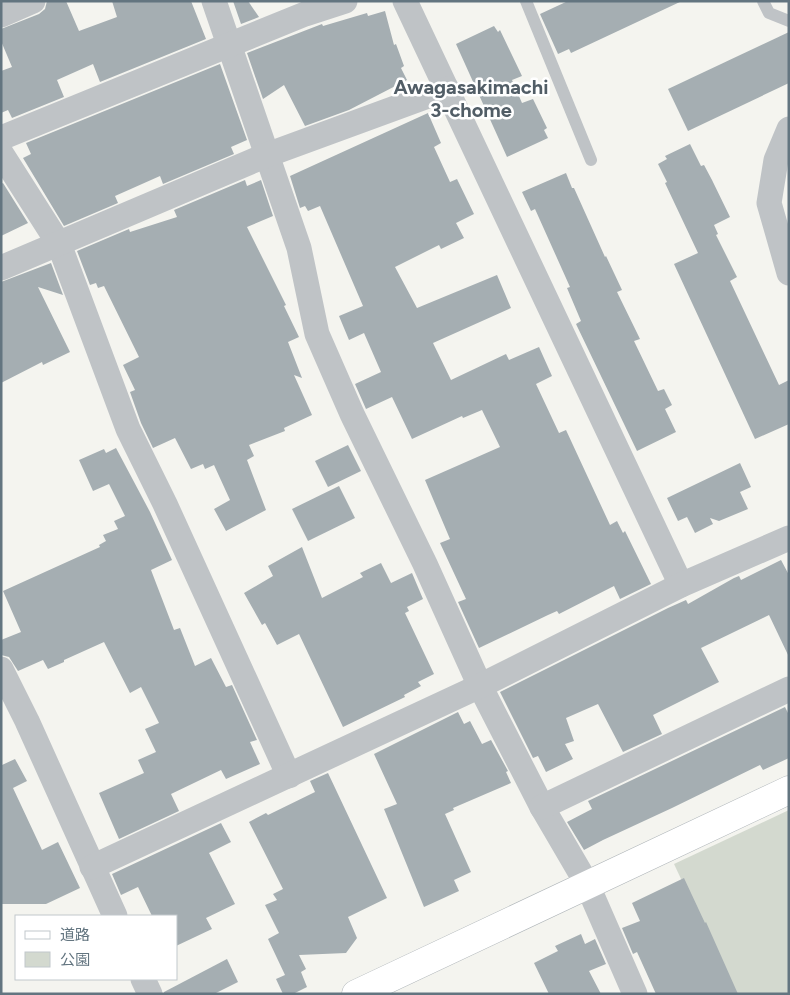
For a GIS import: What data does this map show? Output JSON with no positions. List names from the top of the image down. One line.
{"districts":["Awagasakimachi 3-chome"],"legend":["道路","公園"]}
